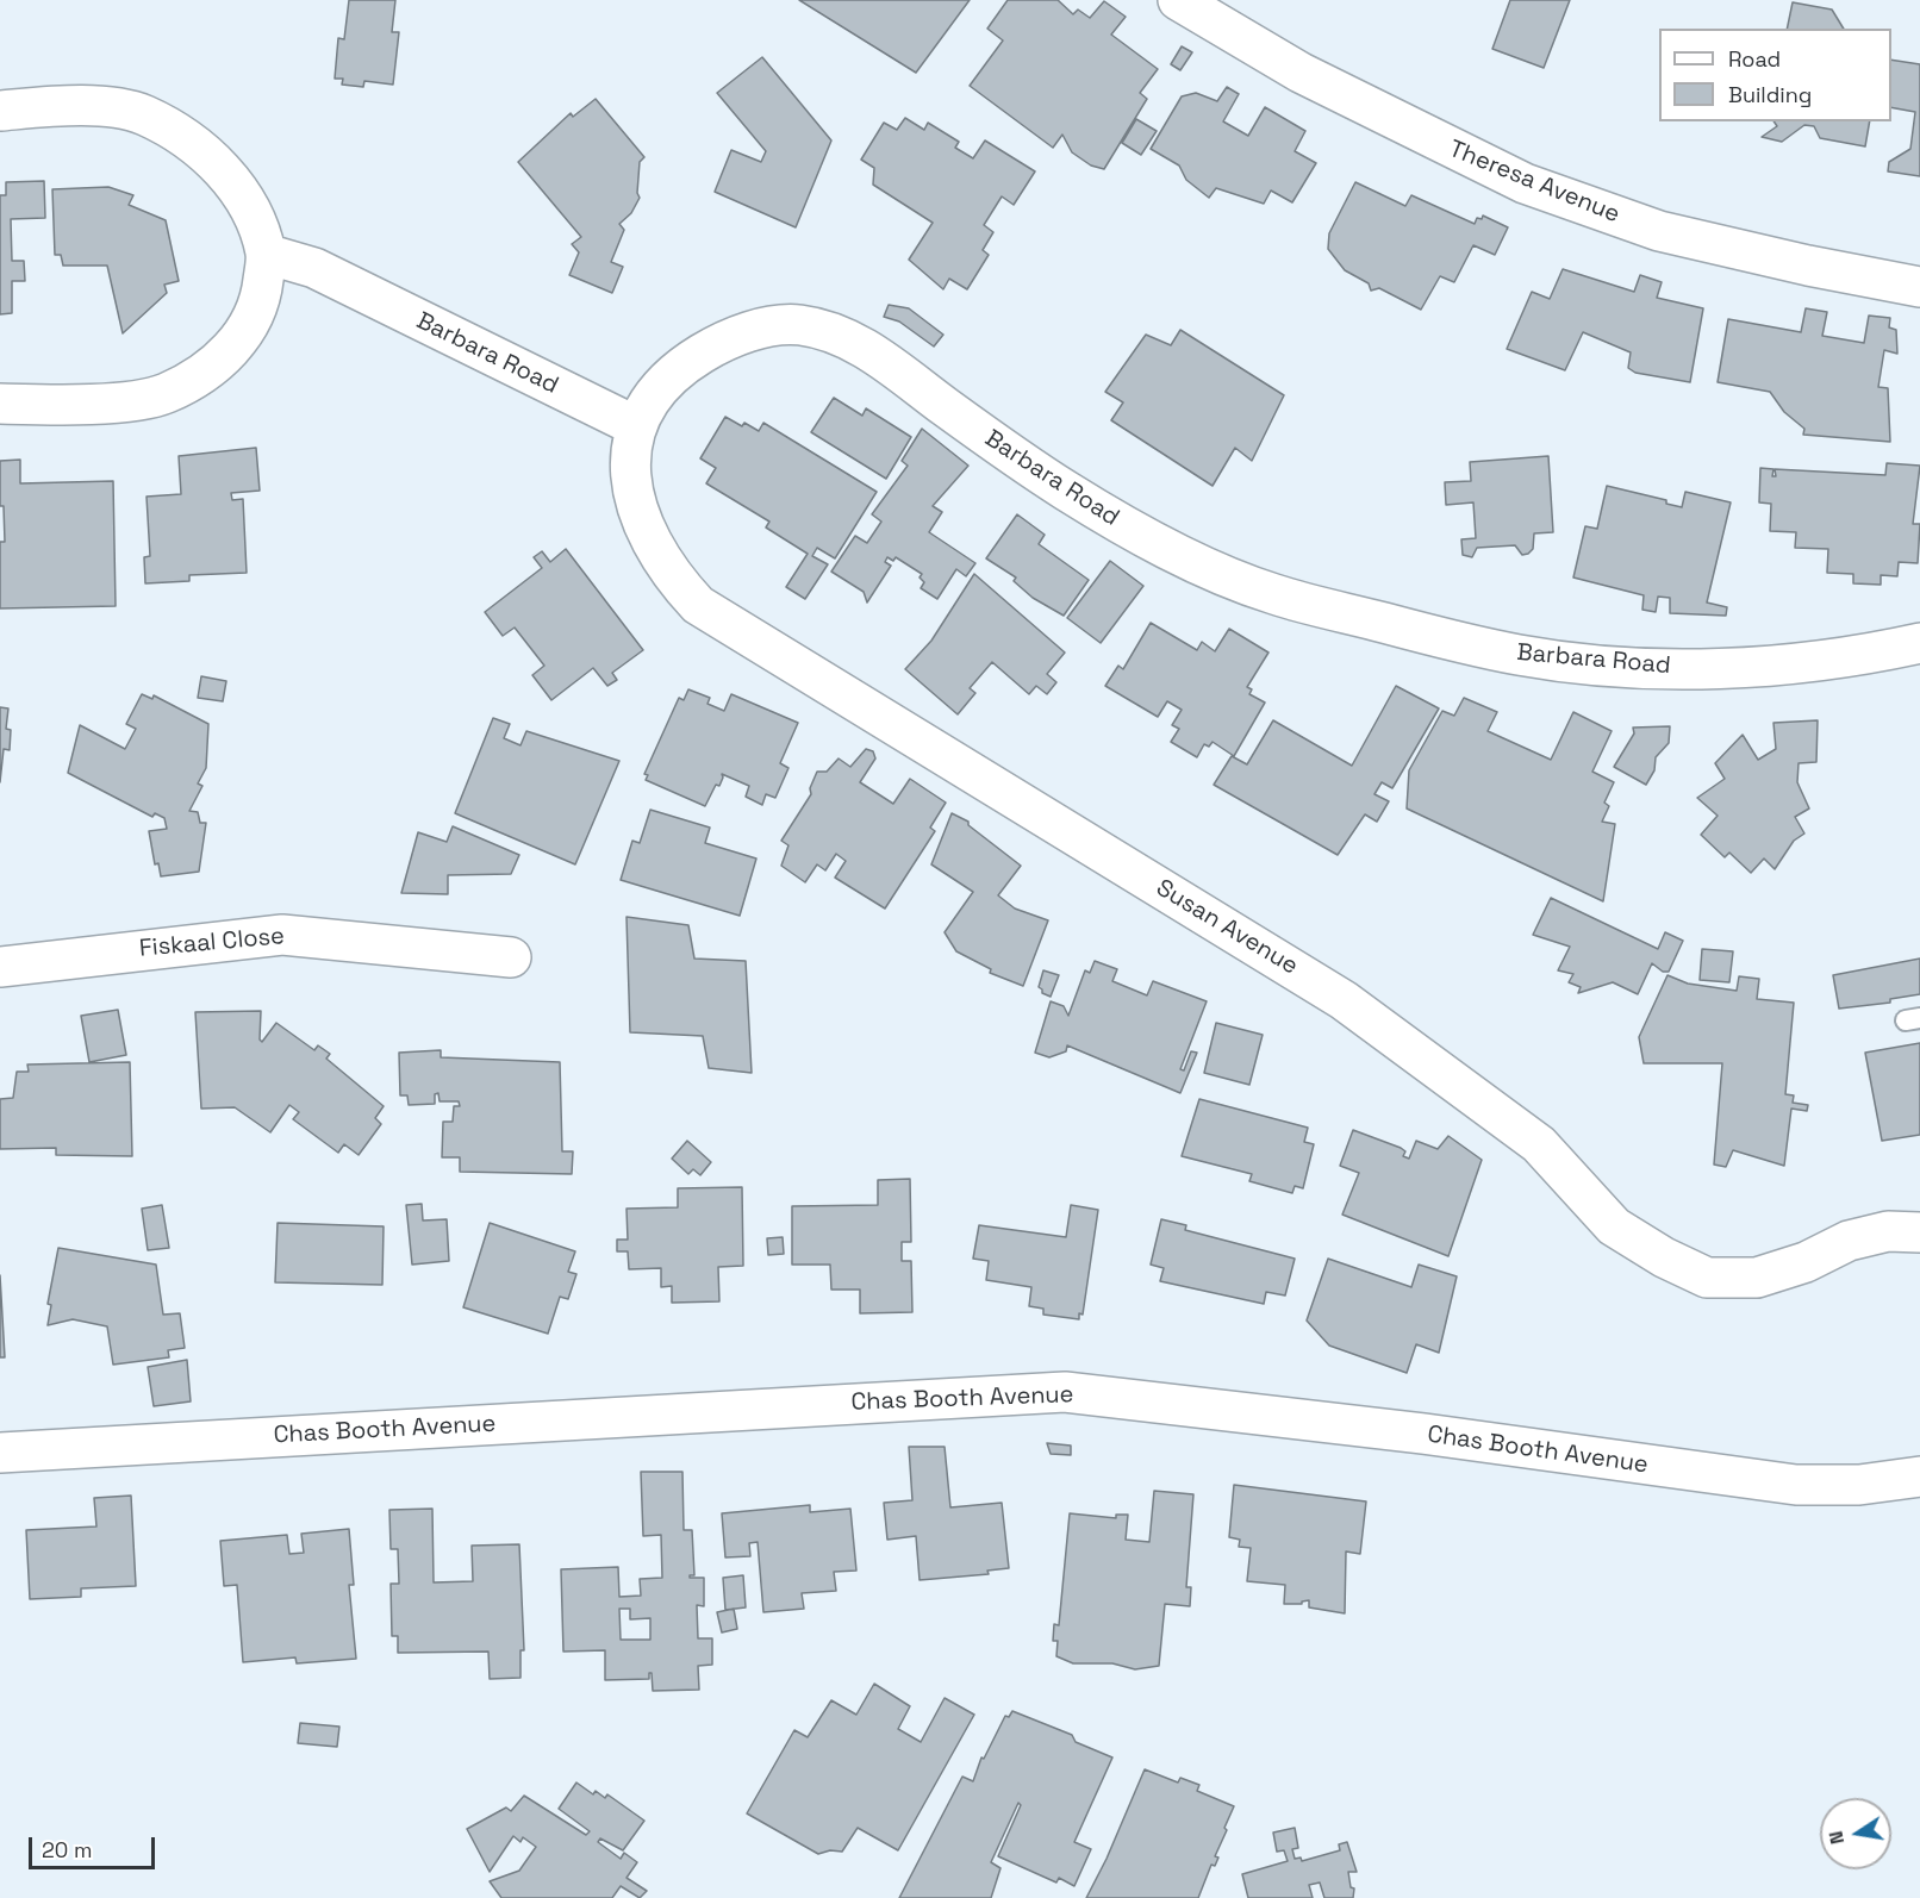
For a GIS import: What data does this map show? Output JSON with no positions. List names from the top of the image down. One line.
{"streets":{"street":["Theresa Avenue","Barbara Road","Susan Avenue","Fiskaal Close","Chas Booth Avenue"]},"crossings":[["Barbara Road","Susan Avenue"]],"legend":["Road","Building"],"scale_bar":"20 m","north":"left"}
